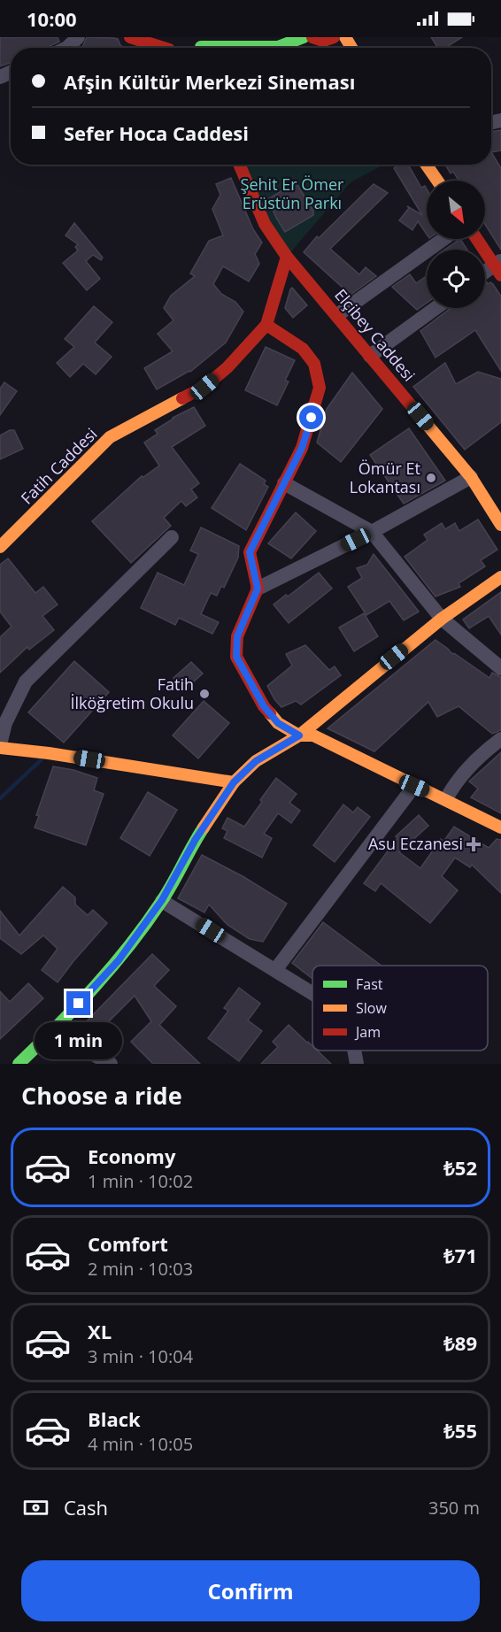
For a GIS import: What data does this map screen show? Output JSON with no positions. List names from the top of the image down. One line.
{"streets":{"street":["Elçibey Caddesi","Fatih Caddesi"]},"crossings":[["Elçibey Caddesi","Fatih Caddesi"]],"parks":["Şehit Er Ömer Erüstün Parkı"],"places":{"other":["Ömür Et Lokantası","Fatih İlköğretim Okulu"],"health":["Asu Eczanesi"]},"legend":["Fast","Slow","Jam"],"north":"bottom right","page":{"status":"10:00","banner":["Afşin Kültür Merkezi Sineması","Sefer Hoca Caddesi"],"bubble":"1 min","heading":"Choose a ride","list":[{"name":"Economy","note":"1 min · 10:02","value":"₺52"},{"name":"Comfort","note":"2 min · 10:03","value":"₺71"},{"name":"XL","note":"3 min · 10:04","value":"₺89"},{"name":"Black","note":"4 min · 10:05","value":"₺55"}],"pay":["Cash","350 m"],"buttons":"Confirm"}}
